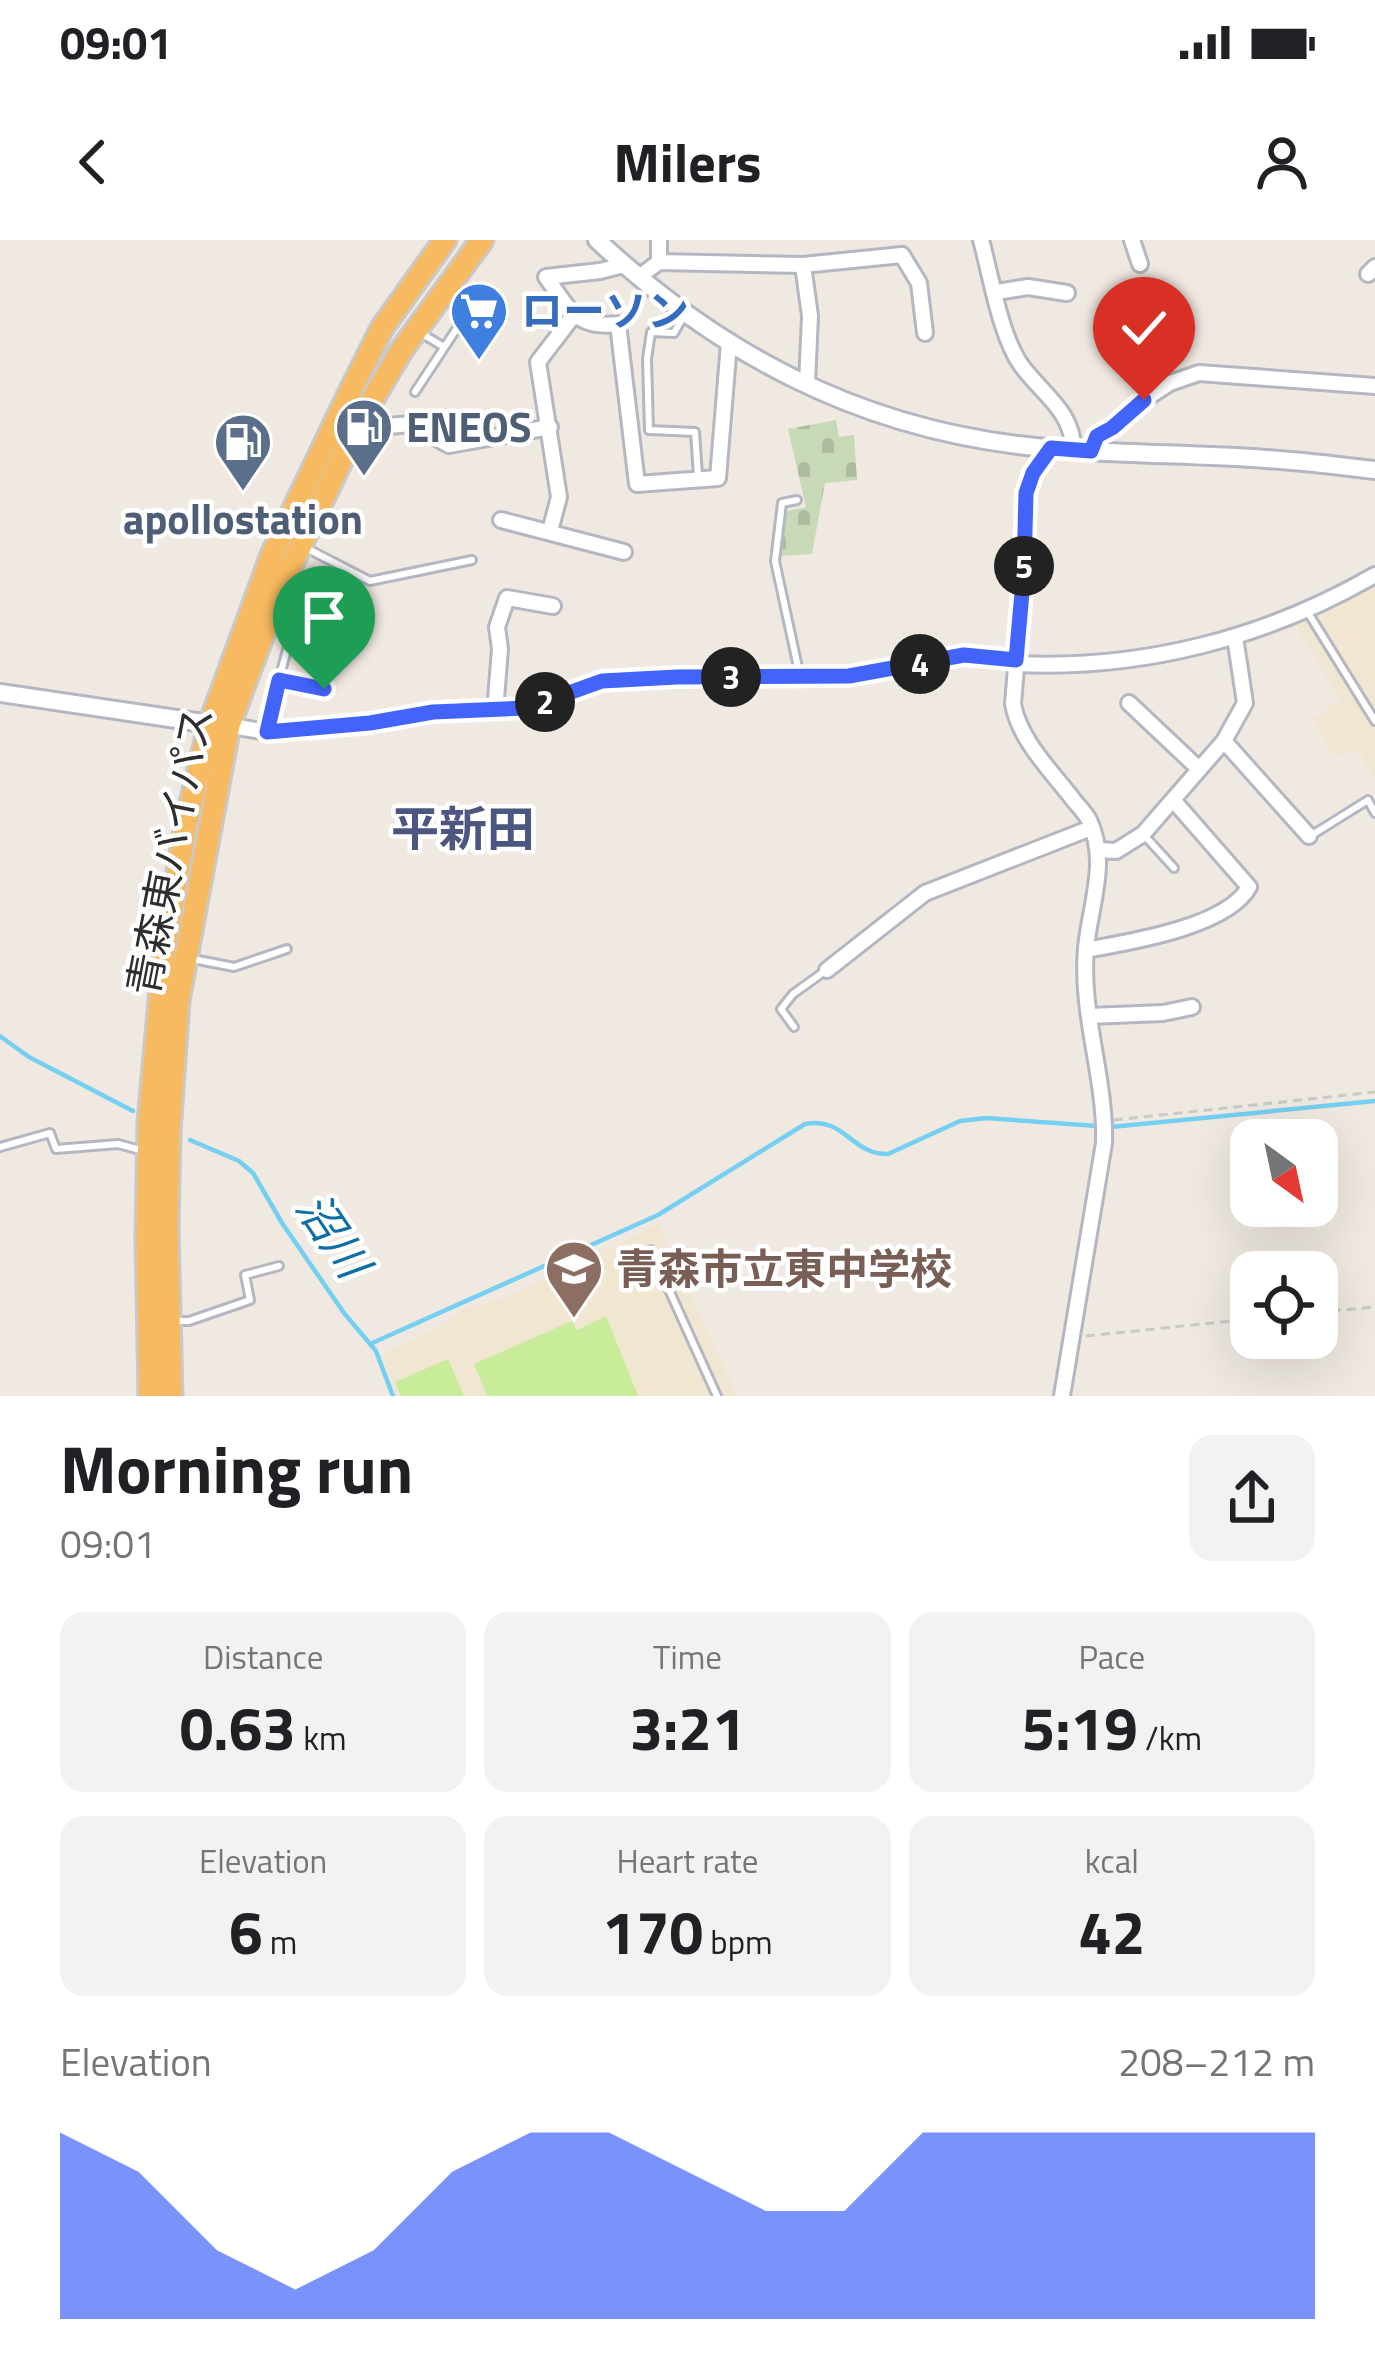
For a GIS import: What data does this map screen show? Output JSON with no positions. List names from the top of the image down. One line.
{"streets":{"highway":["青森東バイパス"]},"districts":["平新田"],"water":["沼川"],"places":{"supermarket":["ローソン"],"fuel station":["ENEOS","apollostation"],"school or university":["青森市立東中学校"]},"north":"bottom right","page":{"status":"09:01","header":"Milers","pins":["5","4","3","2"],"heading":["Morning run","09:01"],"stats":[["Distance","0.63 km"],["Time","3:21"],["Pace","5:19 /km"],["Elevation","6 m"],["Heart rate","170 bpm"],["kcal","42"]],"chart":["Elevation","208–212 m"]}}
